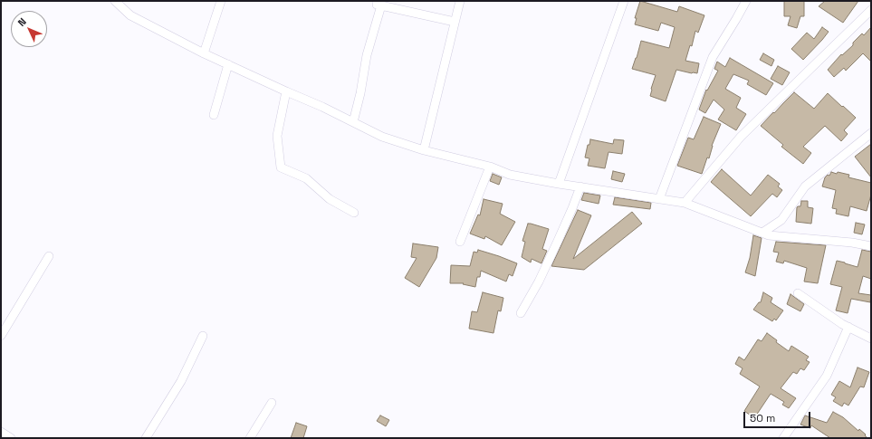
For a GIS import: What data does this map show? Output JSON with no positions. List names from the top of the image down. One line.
{"scale_bar":"50 m","north":"top left"}
